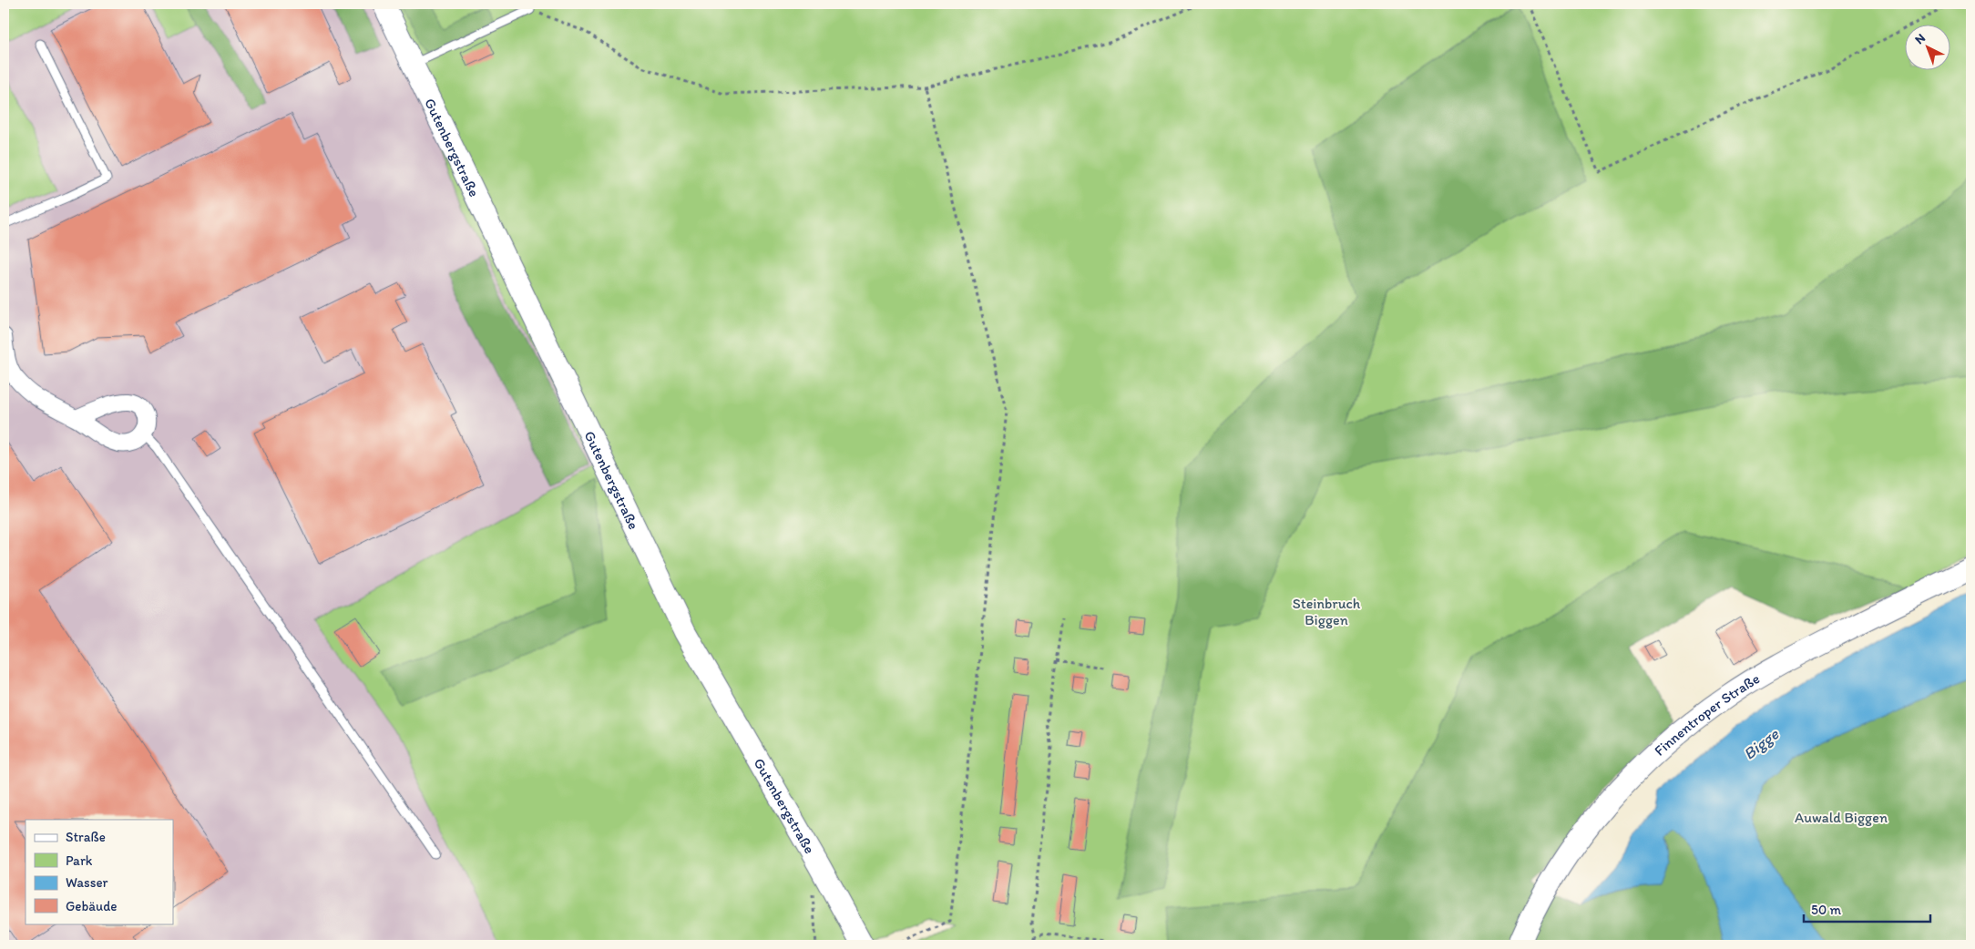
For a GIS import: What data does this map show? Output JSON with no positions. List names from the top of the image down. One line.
{"streets":{"main road":["Gutenbergstraße","Finnentroper Straße"]},"water":["Bigge"],"parks":["Steinbruch Biggen","Auwald Biggen"],"legend":["Straße","Park","Wasser","Gebäude"],"scale_bar":"50 m","north":"top left"}
